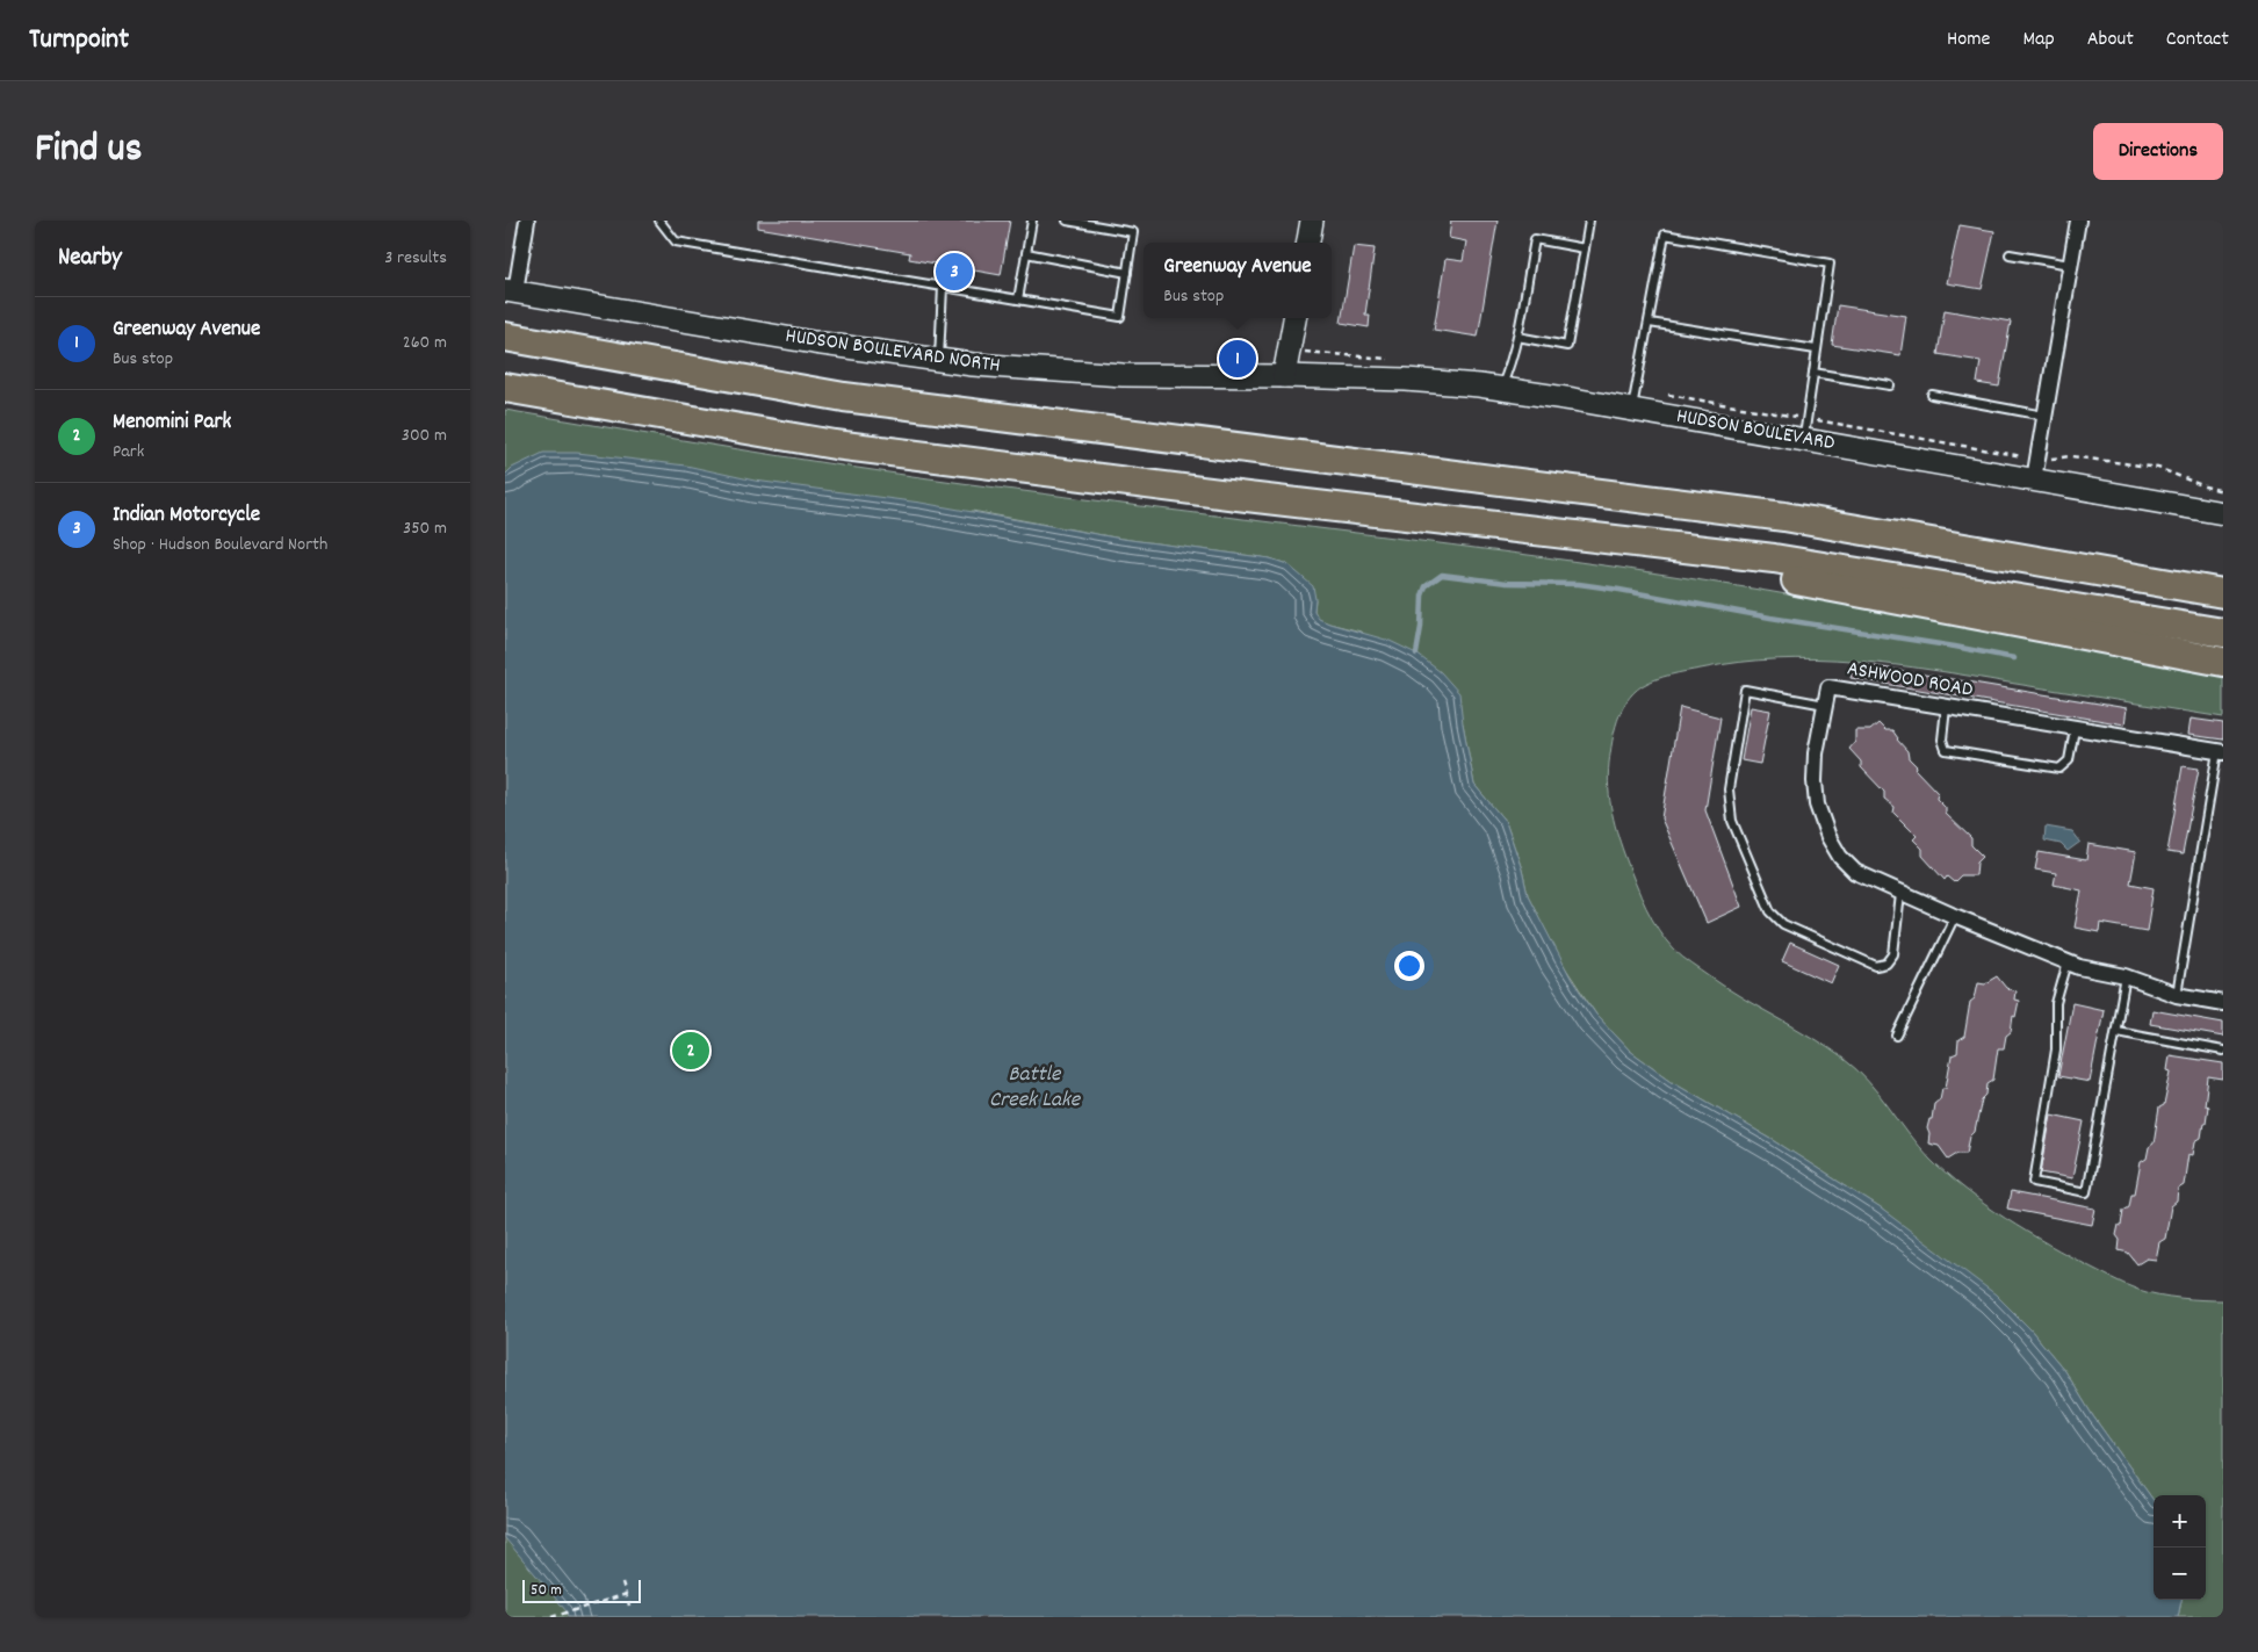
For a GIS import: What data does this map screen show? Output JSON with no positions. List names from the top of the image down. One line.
{"streets":{"street":["HUDSON BOULEVARD NORTH","HUDSON BOULEVARD","ASHWOOD ROAD"]},"crossings":[["HUDSON BOULEVARD NORTH","HUDSON BOULEVARD"]],"water":["Battle Creek Lake"],"scale_bar":"50 m","page":{"header":"Turnpoint","nav":["Home","Map","About","Contact"],"title":"Find us","buttons":"Directions","heading":["Nearby","3 results"],"popup":["Greenway Avenue","Bus stop"],"pins":["3","1","2"],"list":[{"mark":"1","name":"Greenway Avenue","note":"Bus stop","value":"260 m"},{"mark":"2","name":"Menomini Park","note":"Park","value":"300 m"},{"mark":"3","name":"Indian Motorcycle","note":"Shop · Hudson Boulevard North","value":"350 m"}],"map_buttons":["+","−"],"scale":"50 m"}}
